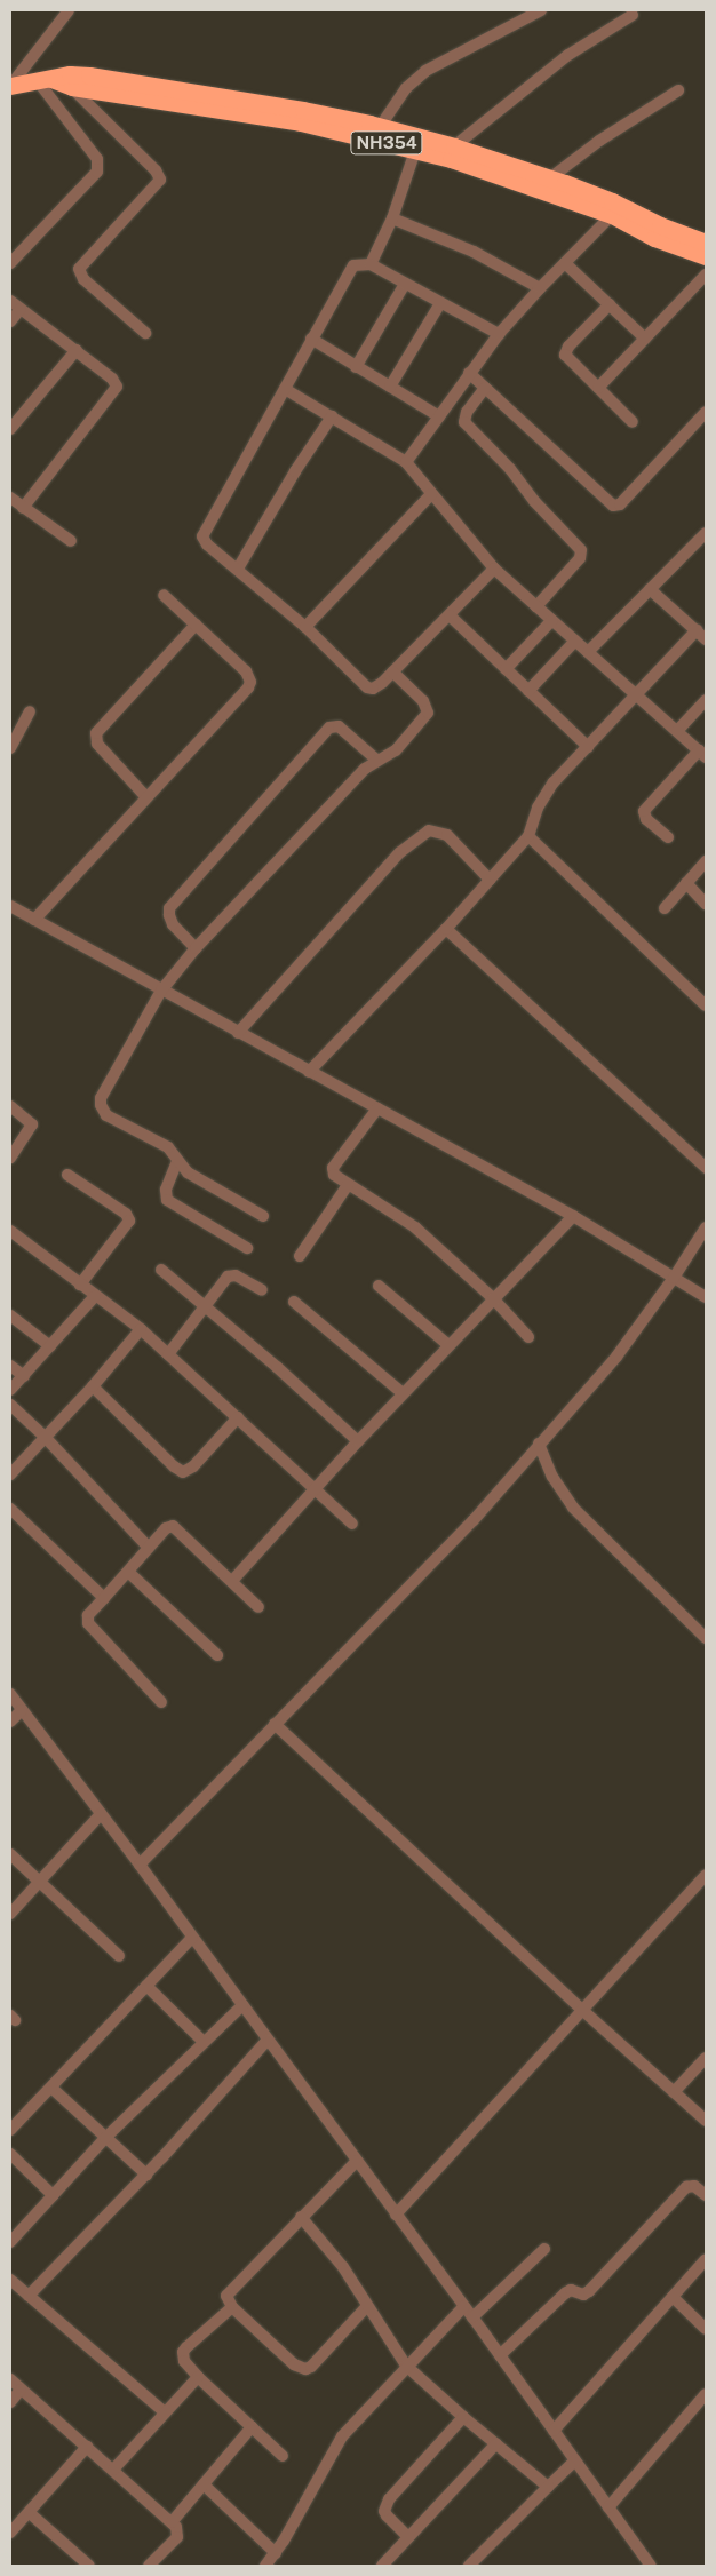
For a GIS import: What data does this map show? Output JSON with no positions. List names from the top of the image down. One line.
{"streets":{"highway":["NH354"]}}
